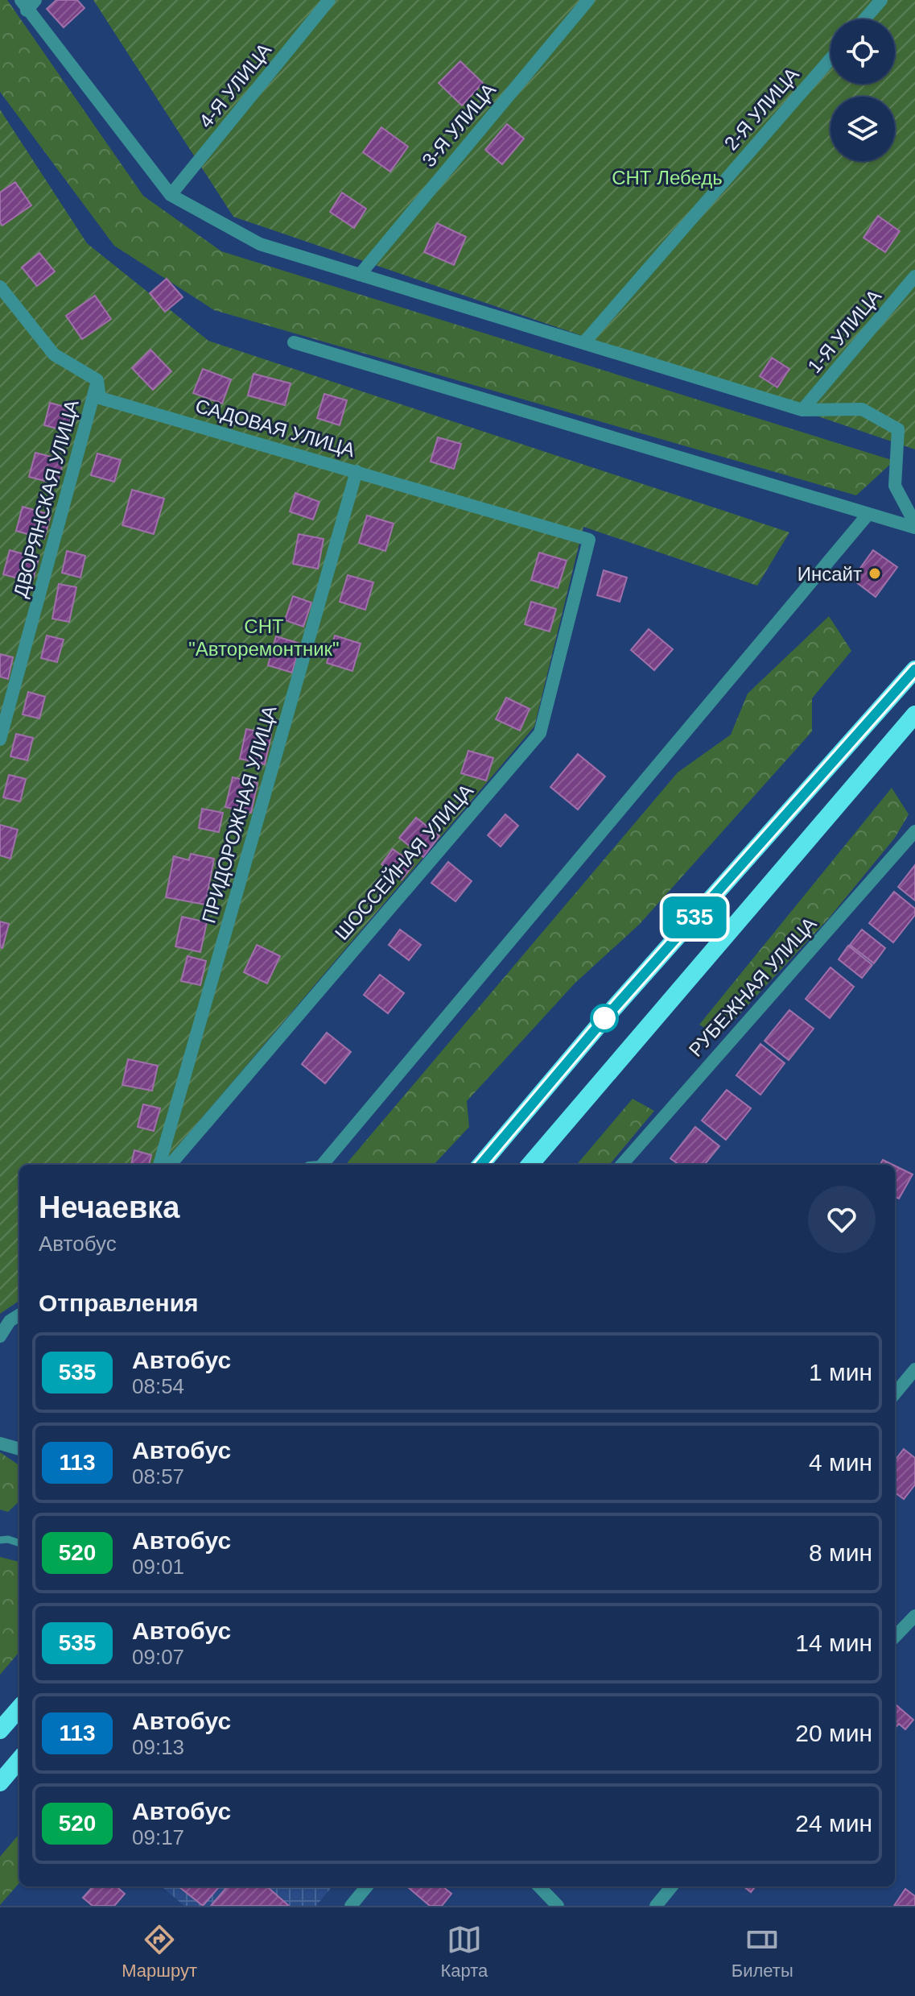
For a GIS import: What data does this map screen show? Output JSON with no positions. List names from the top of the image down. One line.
{"streets":{"street":["4-Я УЛИЦА","2-Я УЛИЦА","3-Я УЛИЦА","1-Я УЛИЦА","САДОВАЯ УЛИЦА","ДВОРЯНСКАЯ УЛИЦА","ПРИДОРОЖНАЯ УЛИЦА","ШОССЕЙНАЯ УЛИЦА","РУБЕЖНАЯ УЛИЦА"]},"crossings":[["САДОВАЯ УЛИЦА","ДВОРЯНСКАЯ УЛИЦА"],["САДОВАЯ УЛИЦА","ПРИДОРОЖНАЯ УЛИЦА"],["САДОВАЯ УЛИЦА","ШОССЕЙНАЯ УЛИЦА"]],"parks":["СНТ Лебедь","СНТ \"Авторемонтник\""],"places":["Инсайт"],"lines":["bus line 535"],"page":{"on_map":"535","heading":[["Нечаевка","Автобус"],"Отправления"],"list":[{"mark":"535","name":"Автобус","note":"08:54","value":"1 мин"},{"mark":"113","name":"Автобус","note":"08:57","value":"4 мин"},{"mark":"520","name":"Автобус","note":"09:01","value":"8 мин"},{"mark":"535","name":"Автобус","note":"09:07","value":"14 мин"},{"mark":"113","name":"Автобус","note":"09:13","value":"20 мин"},{"mark":"520","name":"Автобус","note":"09:17","value":"24 мин"}],"tabs":["Маршрут","Карта","Билеты"]}}
